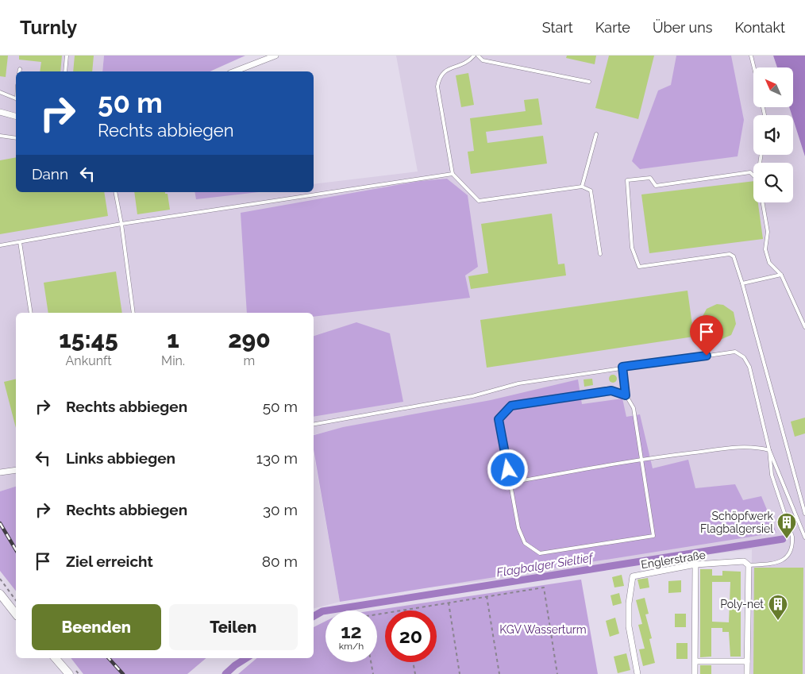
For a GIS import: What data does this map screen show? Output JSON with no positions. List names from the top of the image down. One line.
{"streets":{"street":["Englerstraße"]},"water":["Flagbalger Sieltief"],"parks":["KGV Wasserturm"],"places":{"building":["Schöpfwerk Flagbalgersiel","Poly-net"]},"north":"top left","page":{"header":"Turnly","nav":["Start","Karte","Über uns","Kontakt"],"turn":["50 m","Rechts abbiegen"],"then":"Dann","eta":["15:45","Ankunft","1","Min.","290","m"],"list":[{"name":"Rechts abbiegen","value":"50 m"},{"name":"Links abbiegen","value":"130 m"},{"name":"Rechts abbiegen","value":"30 m"},{"name":"Ziel erreicht","value":"80 m"}],"buttons":["Beenden","Teilen"],"speed":"12 km/h","limit":"20"}}
